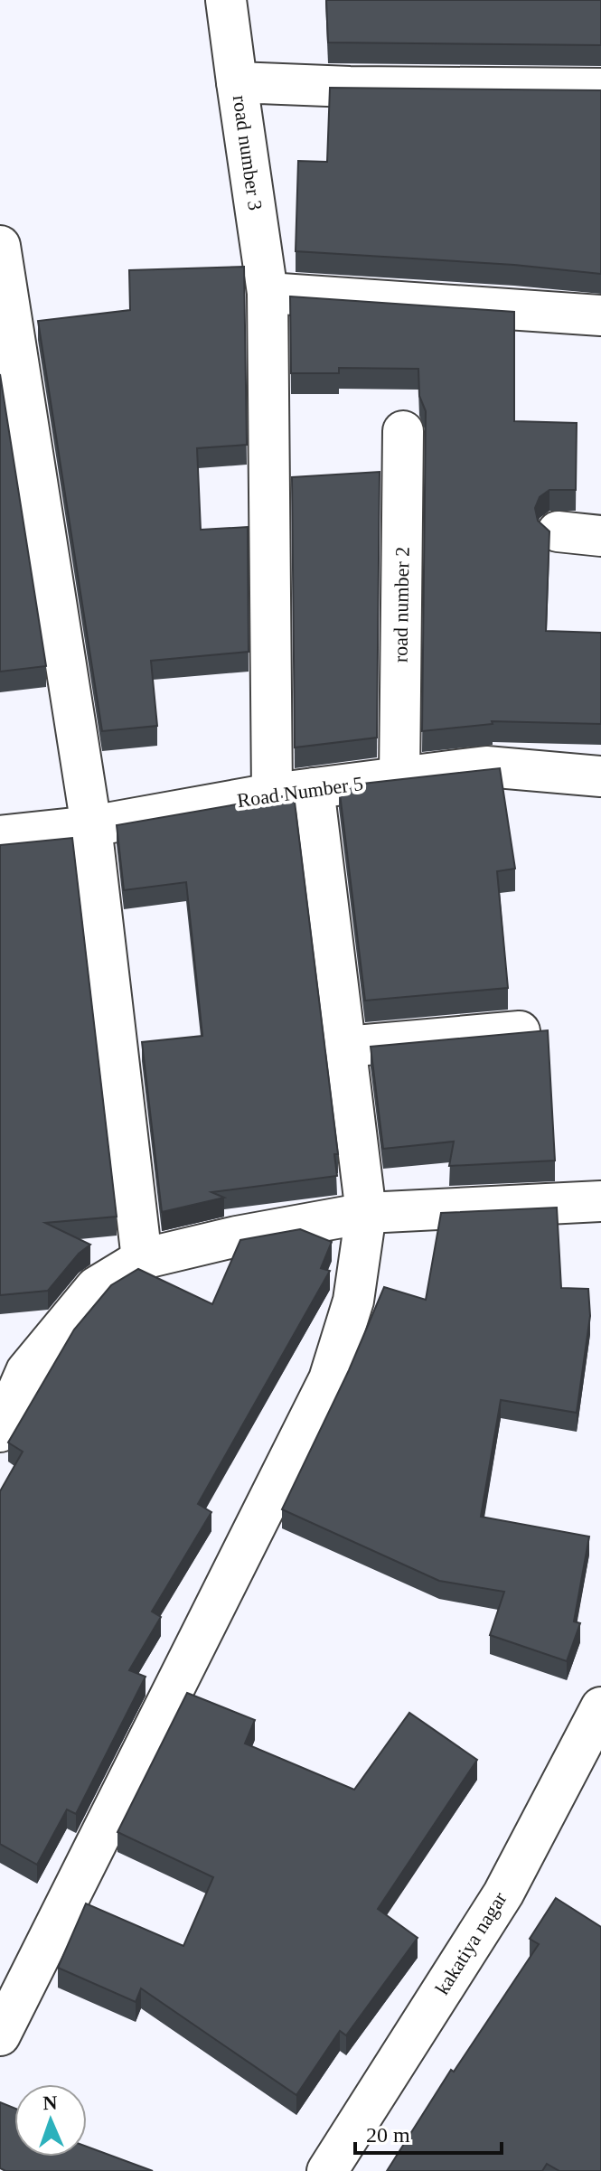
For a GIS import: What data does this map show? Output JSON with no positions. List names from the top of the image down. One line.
{"streets":{"street":["road number 3","road number 2","Road Number 5","kakatiya nagar"]},"crossings":[["road number 3","Road Number 5"],["road number 2","Road Number 5"]],"scale_bar":"20 m","north":"top"}
